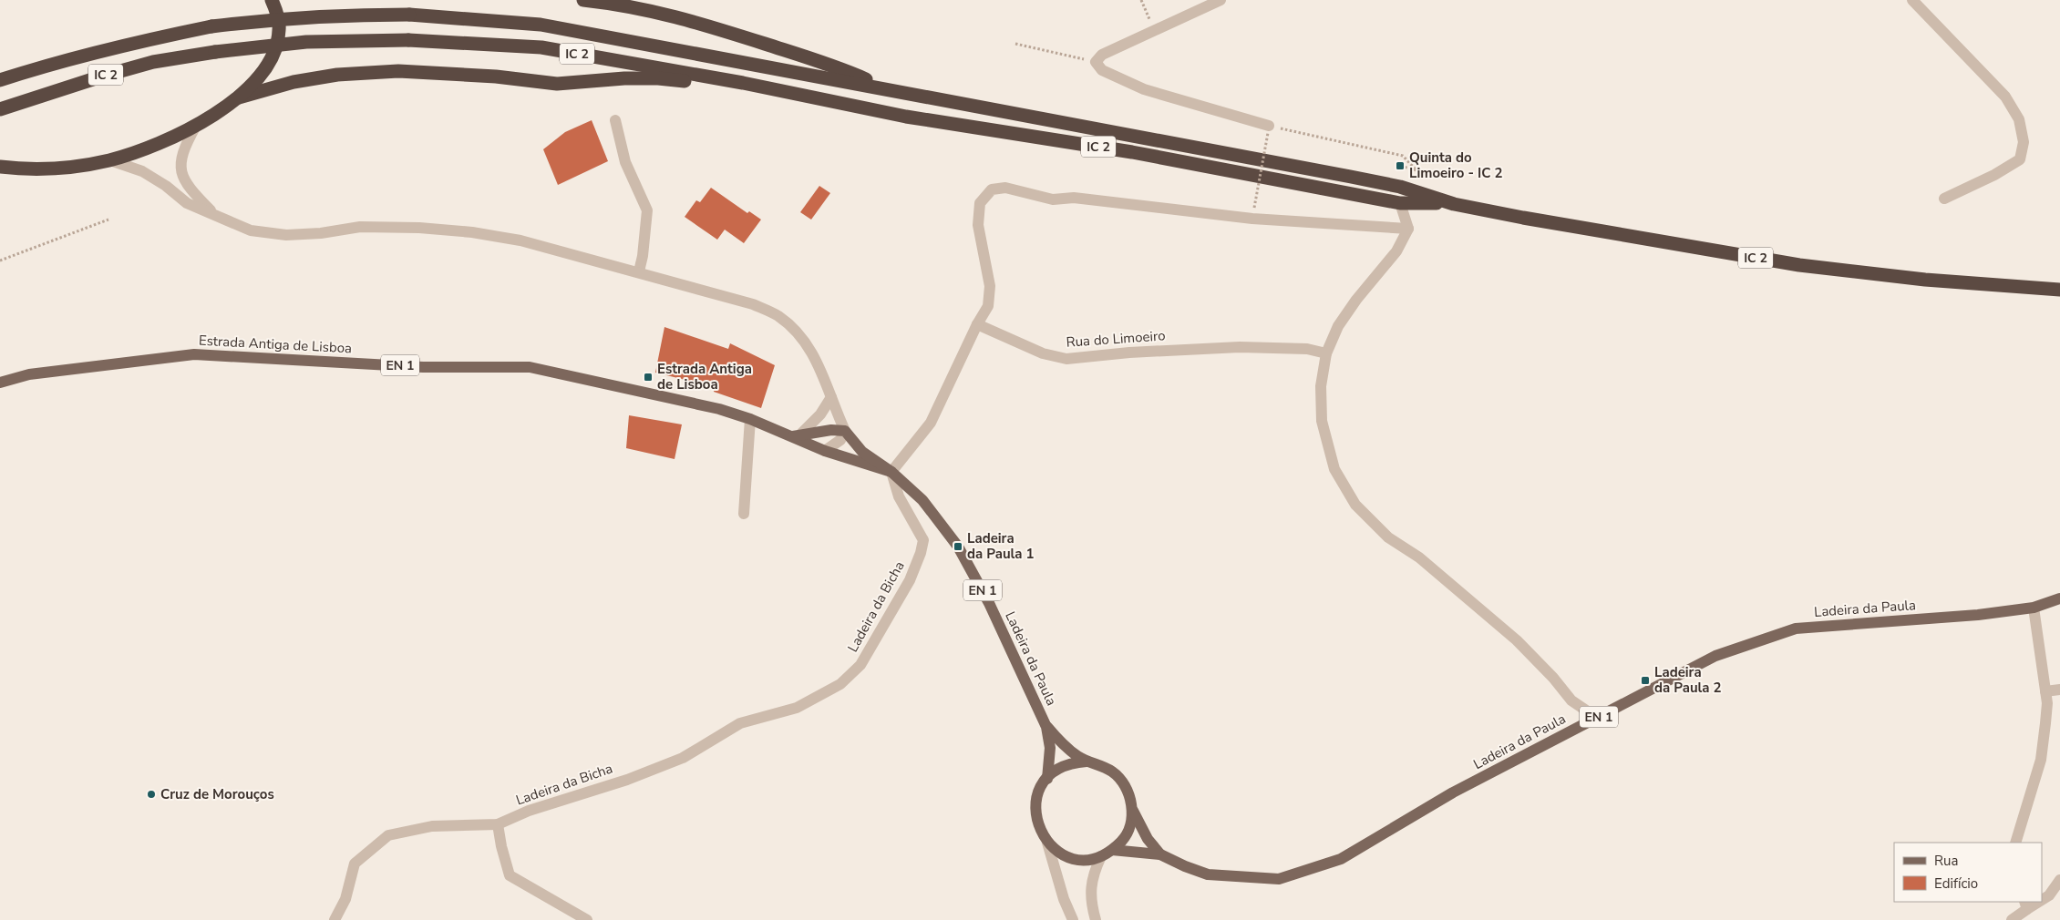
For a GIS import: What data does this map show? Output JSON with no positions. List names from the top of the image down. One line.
{"streets":{"highway":["IC 2"],"main road":["Estrada Antiga de Lisboa","EN 1","Ladeira da Paula"],"street":["Rua do Limoeiro","Ladeira da Bicha"]},"crossings":[["Estrada Antiga de Lisboa","EN 1"],["Estrada Antiga de Lisboa","Ladeira da Bicha"],["Estrada Antiga de Lisboa","Ladeira da Paula"],["EN 1","Ladeira da Bicha"],["EN 1","Ladeira da Paula"],["Ladeira da Bicha","Ladeira da Paula"]],"places":{"transit":["Quinta do Limoeiro - IC 2","Estrada Antiga de Lisboa","Ladeira da Paula 1","Ladeira da Paula 2"],"other":["Cruz de Morouços"]},"legend":["Rua","Edifício"]}
